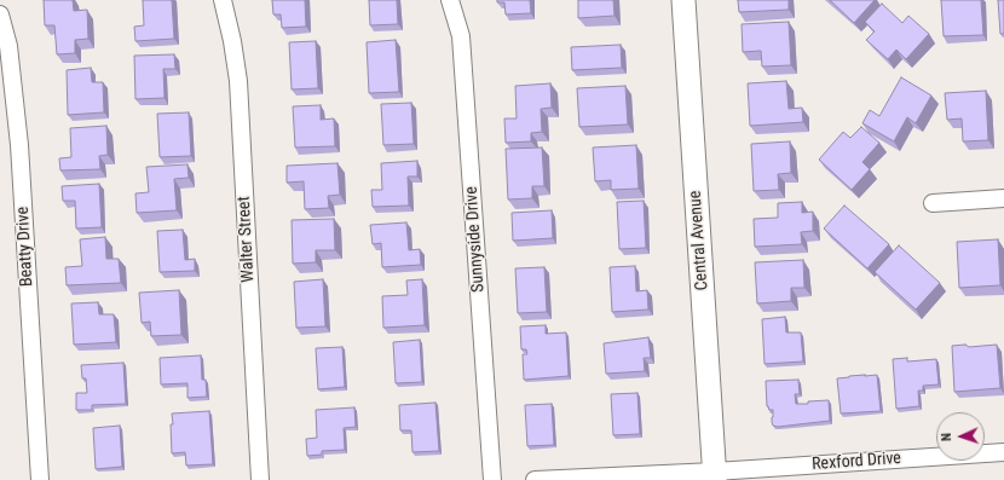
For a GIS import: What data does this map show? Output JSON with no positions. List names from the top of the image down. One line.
{"streets":{"main road":["Central Avenue"],"street":["Walter Street","Sunnyside Drive","Beatty Drive","Rexford Drive"]},"crossings":[["Central Avenue","Rexford Drive"]],"north":"left"}
